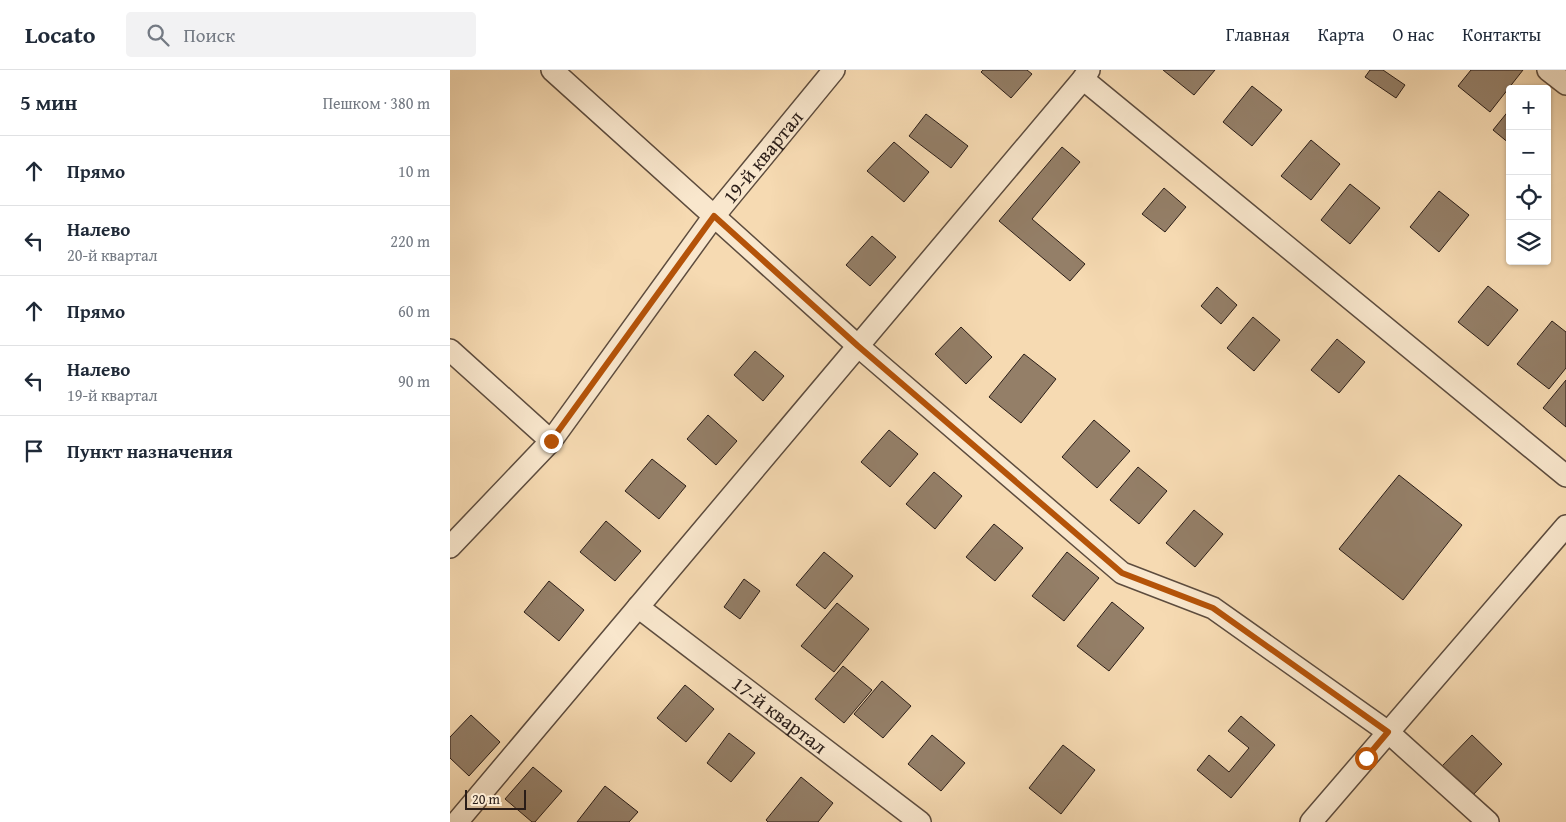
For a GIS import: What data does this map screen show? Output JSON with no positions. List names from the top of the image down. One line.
{"streets":{"street":["19-й квартал","17-й квартал"]},"scale_bar":"20 m","page":{"header":"Locato","search":"Поиск","nav":["Главная","Карта","О нас","Контакты"],"heading":["5 мин","Пешком · 380 m"],"map_buttons":["+","−"],"list":[["Прямо","10 m"],["Налево","20-й квартал","220 m"],["Прямо","60 m"],["Налево","19-й квартал","90 m"],"Пункт назначения"],"scale":"20 m"}}
